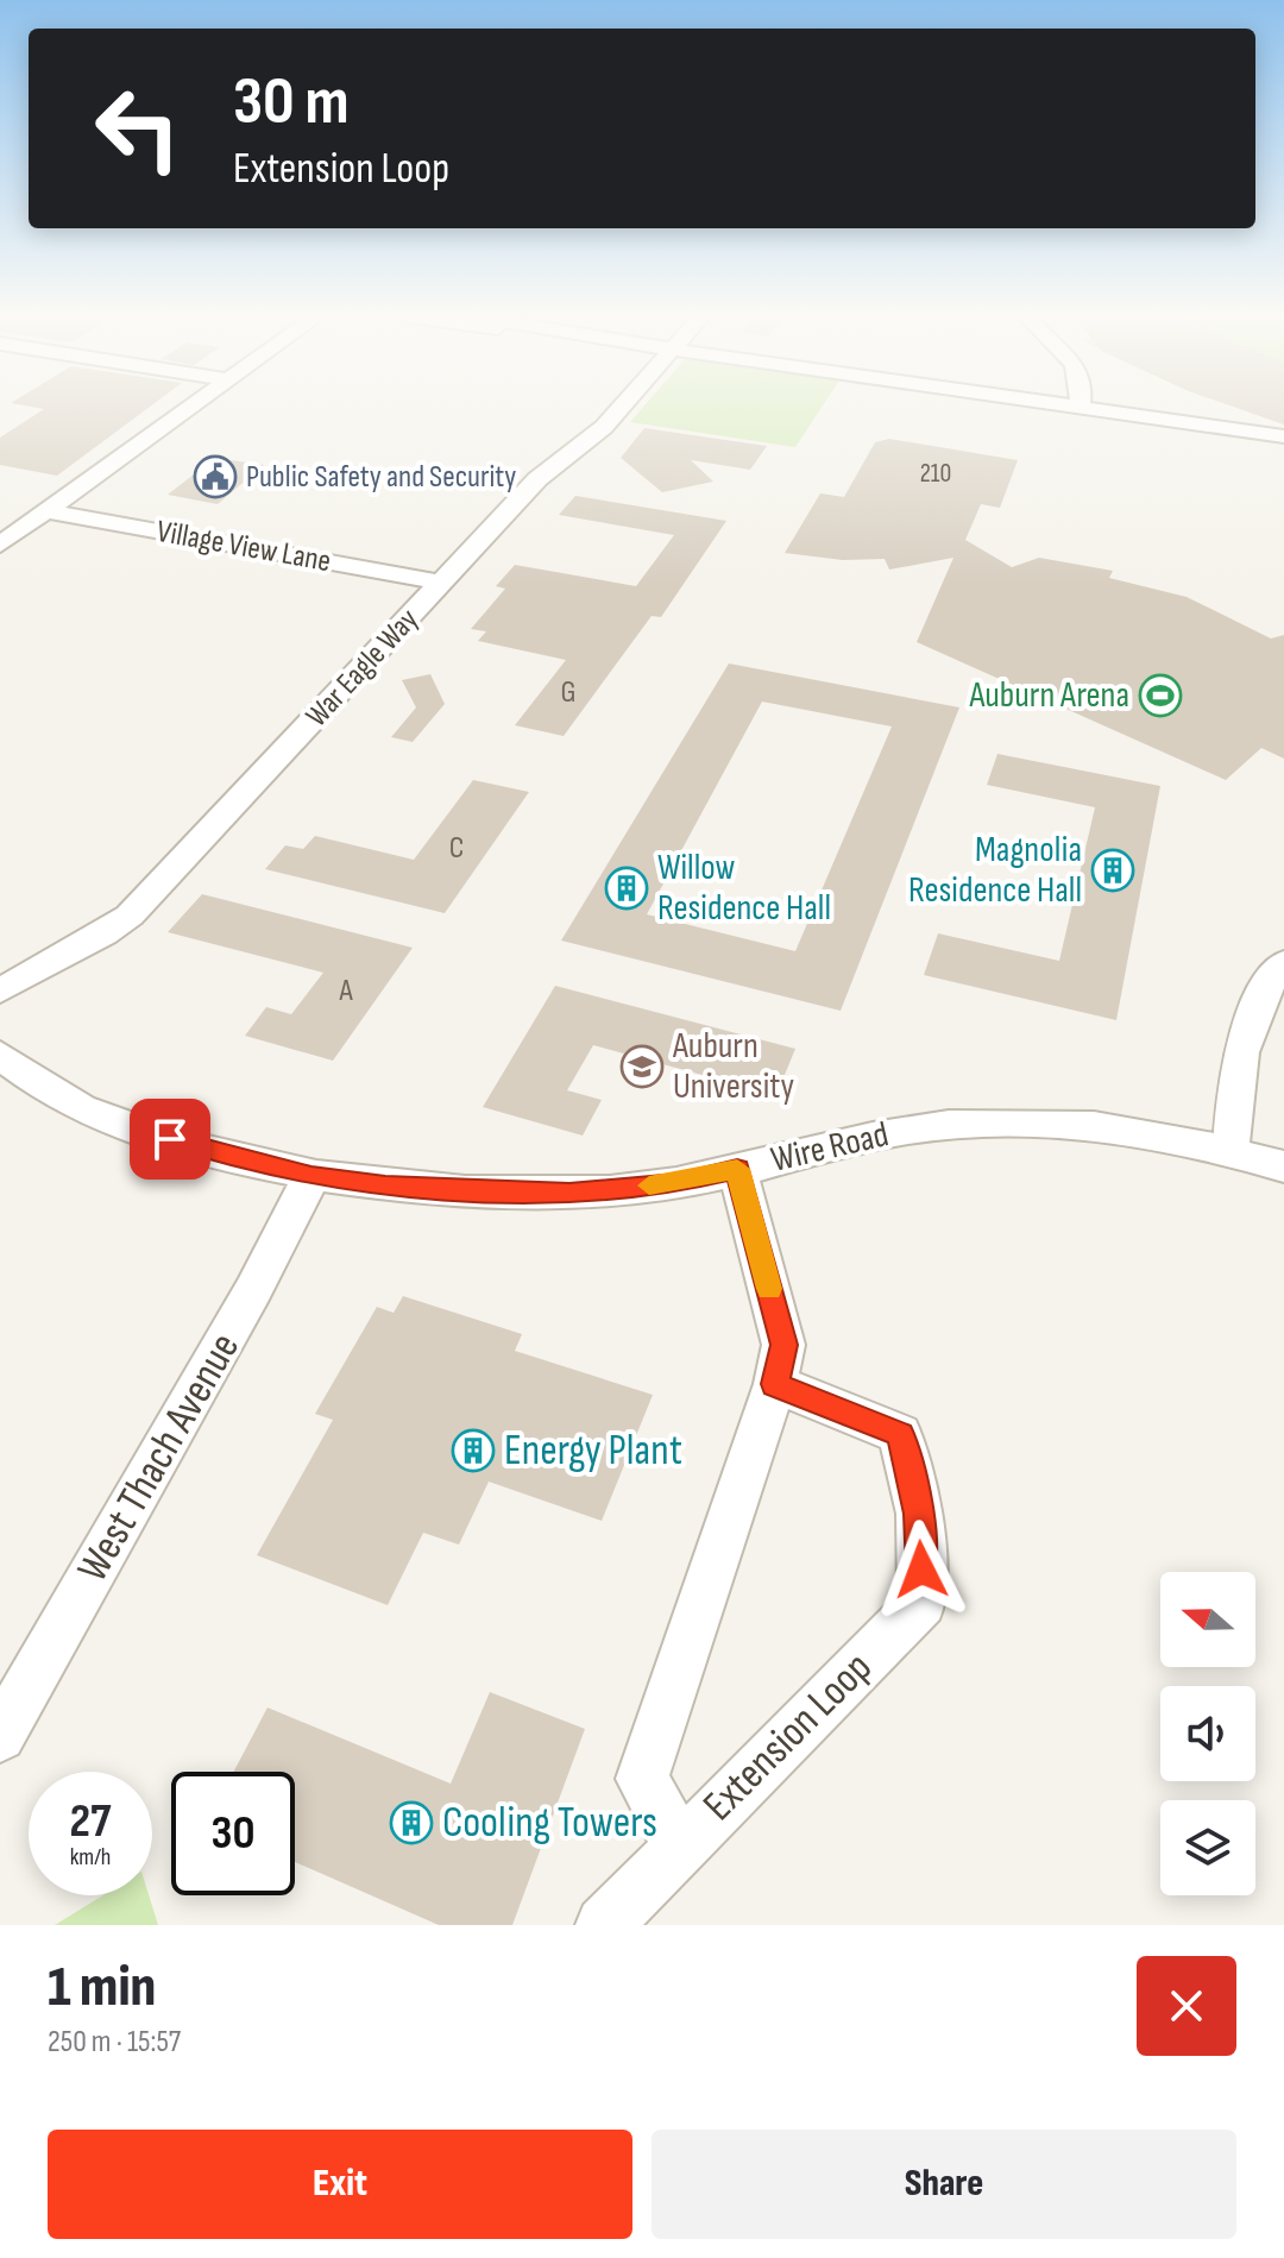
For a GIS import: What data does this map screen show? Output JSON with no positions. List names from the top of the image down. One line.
{"streets":{"street":["Village View Lane","War Eagle Way","Wire Road","West Thach Avenue","Extension Loop"]},"crossings":[["Village View Lane","War Eagle Way"],["Wire Road","West Thach Avenue"],["Wire Road","Extension Loop"]],"places":{"public building":["Public Safety and Security"],"sports":["Auburn Arena"],"building":["Magnolia Residence Hall","Willow Residence Hall","Energy Plant","Cooling Towers"],"school or university":["Auburn University"]},"house_numbers":["210","G","C","A"],"north":"left","page":{"turn":["30 m","Extension Loop"],"speed":"27 km/h","limit":"30","heading":["1 min","250 m · 15:57"],"buttons":["Exit","Share"]}}
